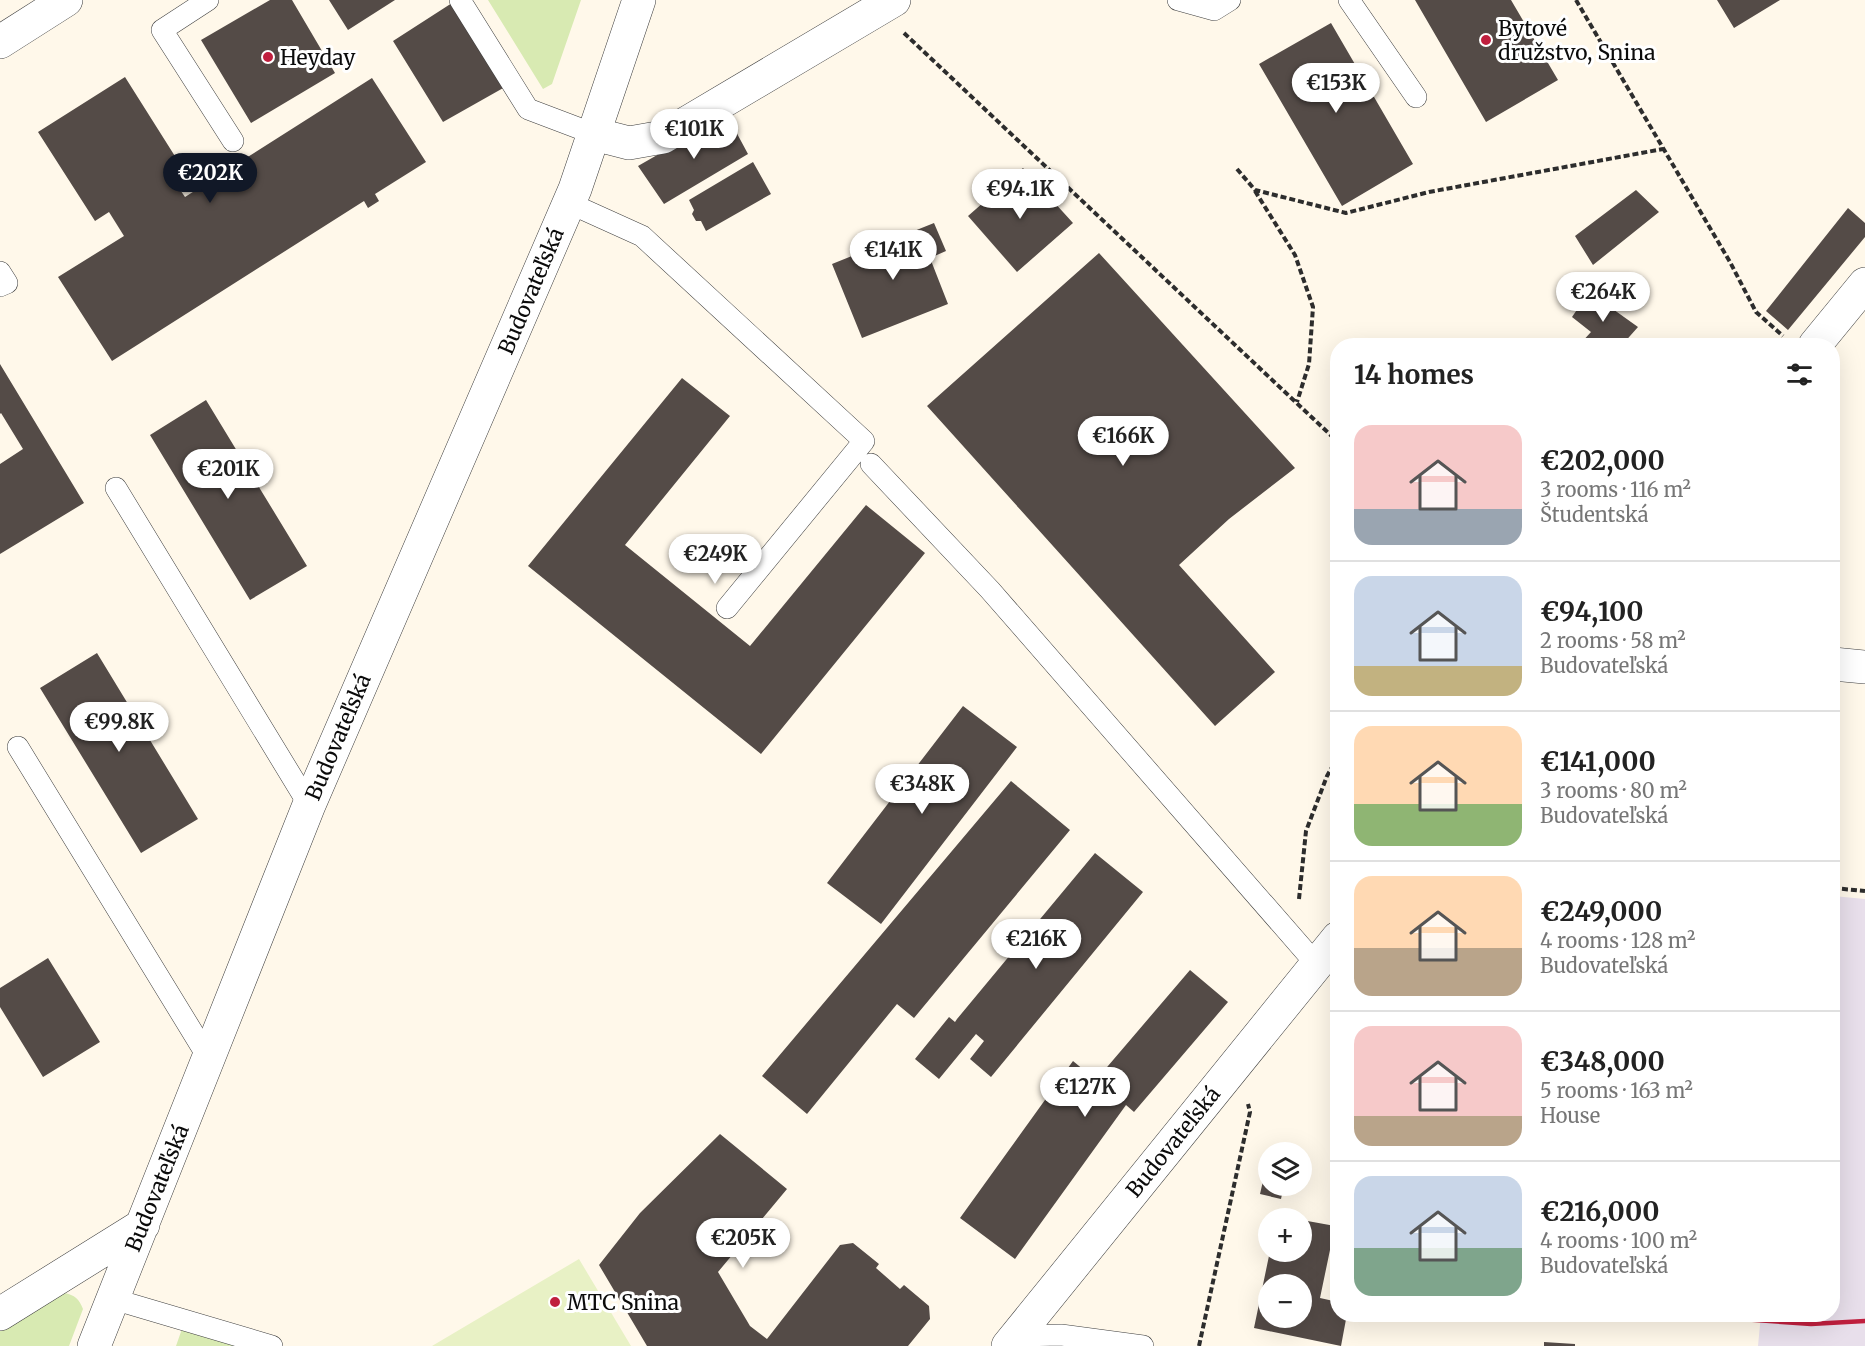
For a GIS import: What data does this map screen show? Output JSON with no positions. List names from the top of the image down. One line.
{"streets":{"street":["Budovateľská"]},"places":["Bytové družstvo, Snina","Heyday","MTC Snina"],"page":{"price":["€153K","€101K","€202K","€94.1K","€141K","€264K","€166K","€201K","€249K","€99.8K","€348K","€216K","€127K","€205K"],"heading":"14 homes","list":[{"name":"€202,000","note":"3 rooms · 116 m² · Študentská"},{"name":"€94,100","note":"2 rooms · 58 m² · Budovateľská"},{"name":"€141,000","note":"3 rooms · 80 m² · Budovateľská"},{"name":"€249,000","note":"4 rooms · 128 m² · Budovateľská"},{"name":"€348,000","note":"5 rooms · 163 m² · House"},{"name":"€216,000","note":"4 rooms · 100 m² · Budovateľská"}],"map_buttons":["+","−"]}}
